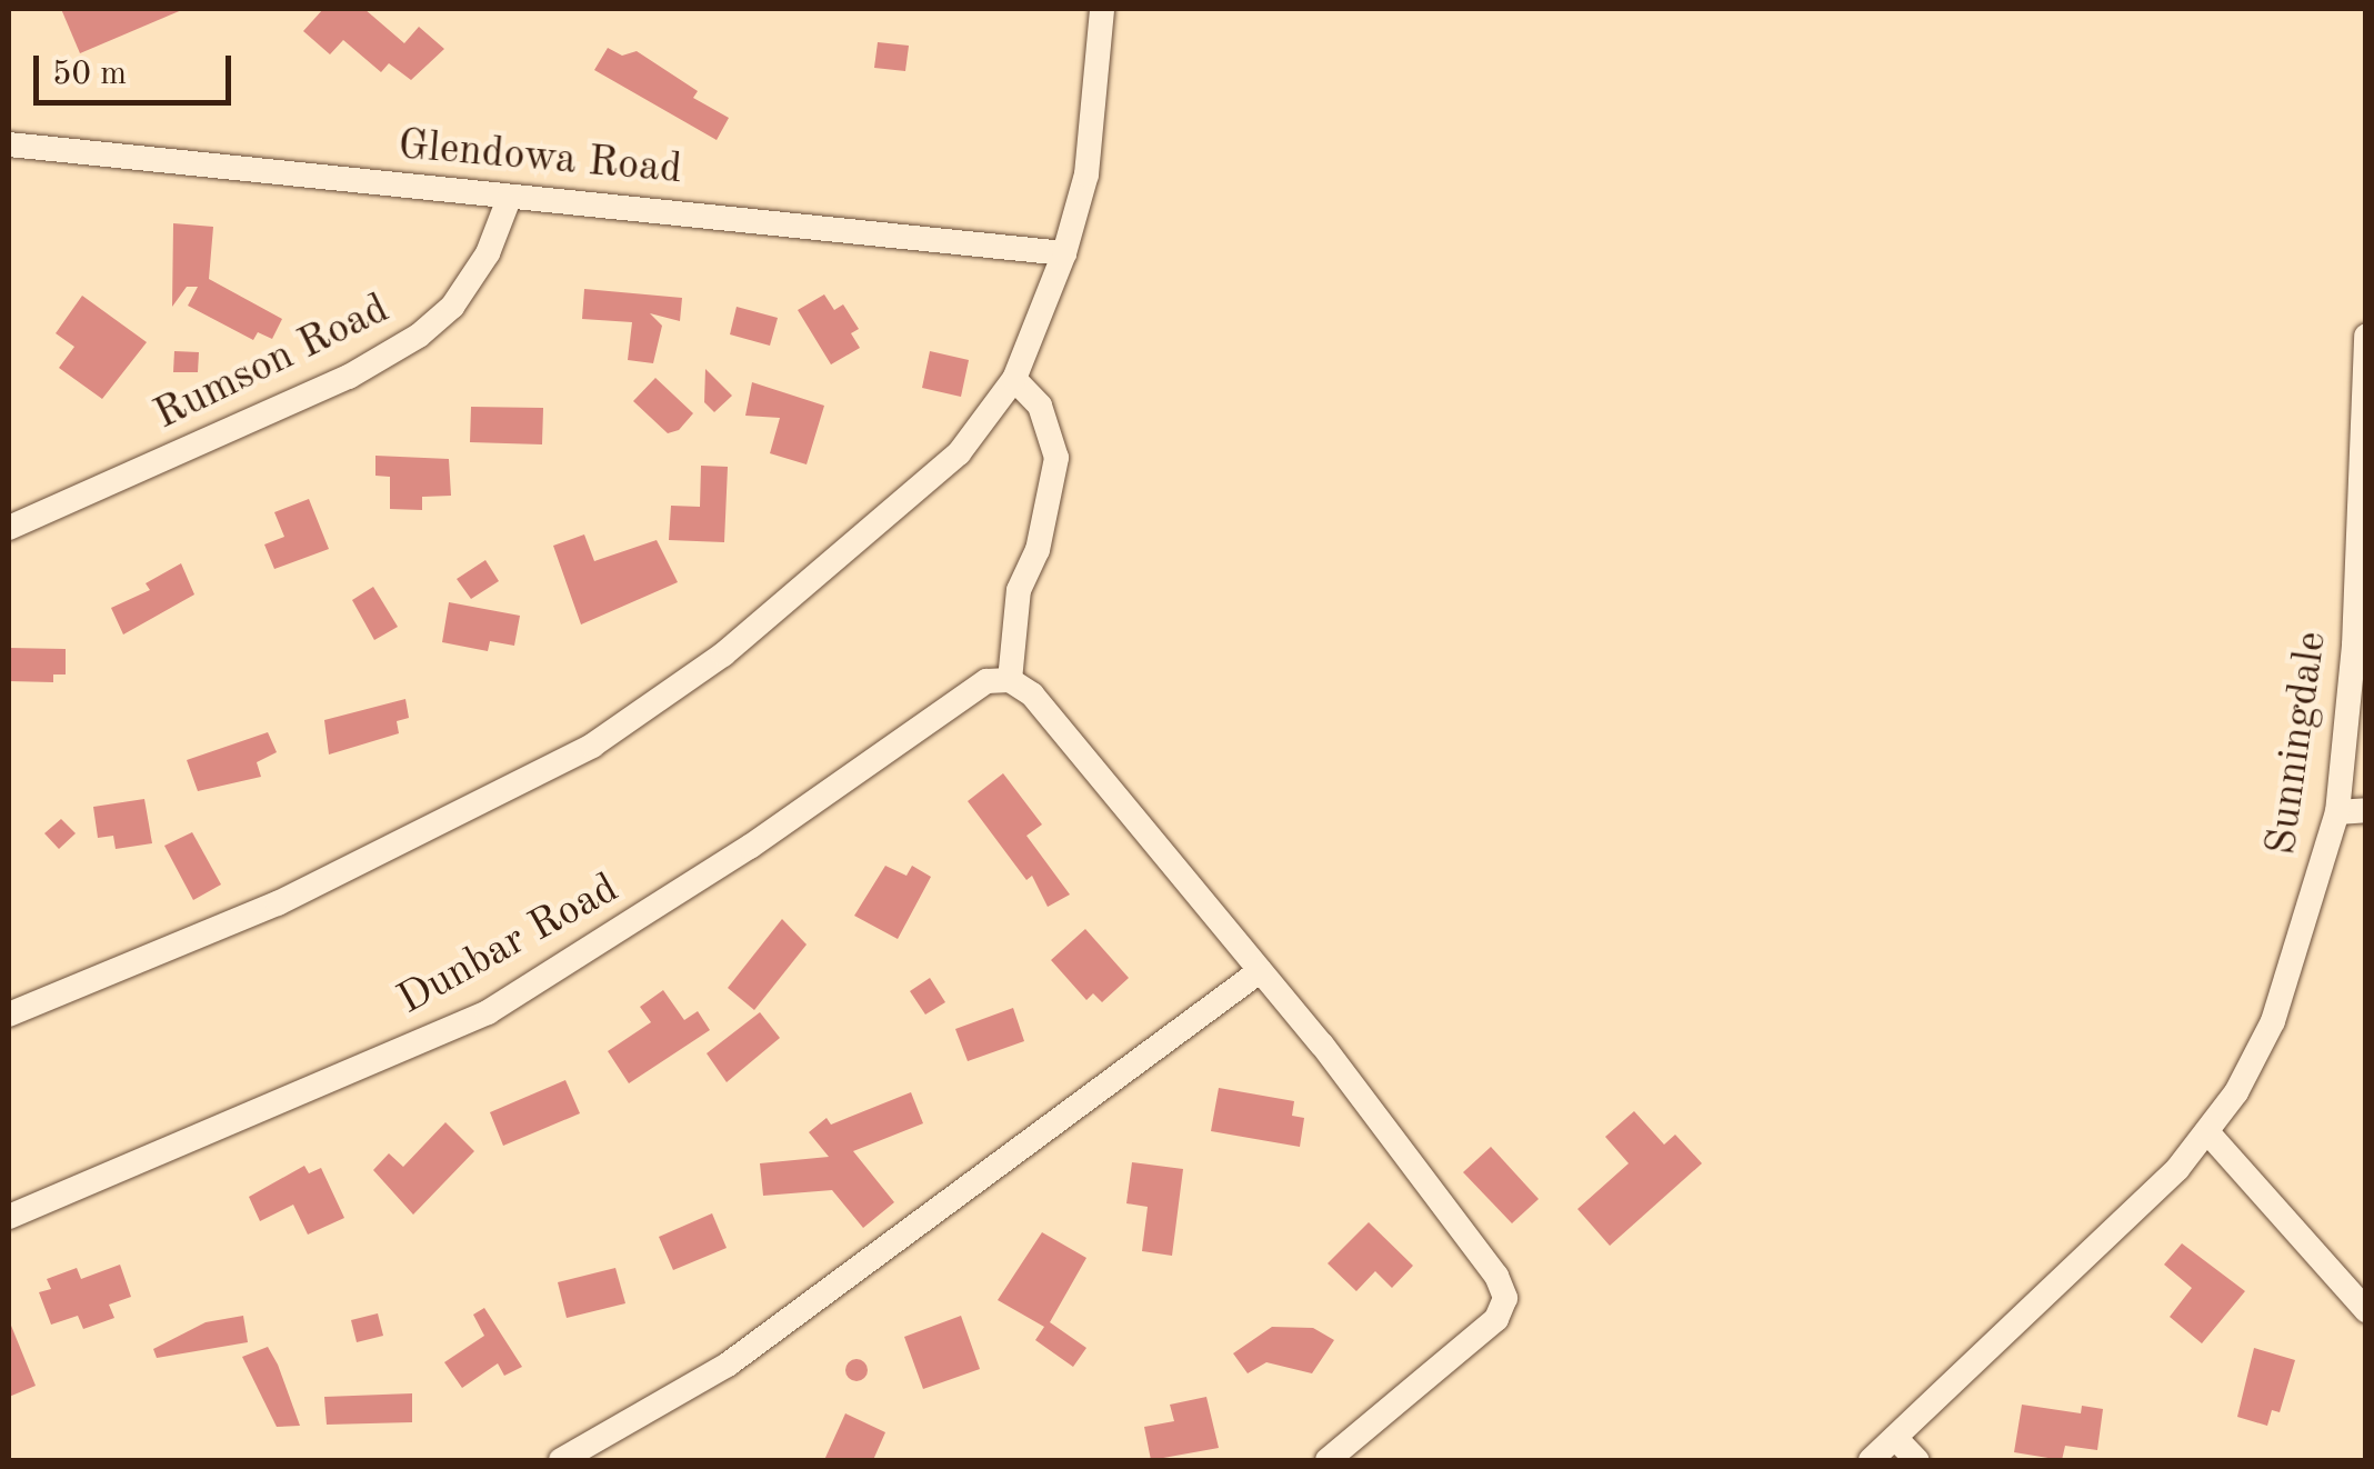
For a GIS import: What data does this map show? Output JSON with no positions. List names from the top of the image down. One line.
{"streets":{"street":["Glendowa Road","Rumson Road","Sunningdale","Dunbar Road"]},"crossings":[["Glendowa Road","Rumson Road"]],"scale_bar":"50 m"}
